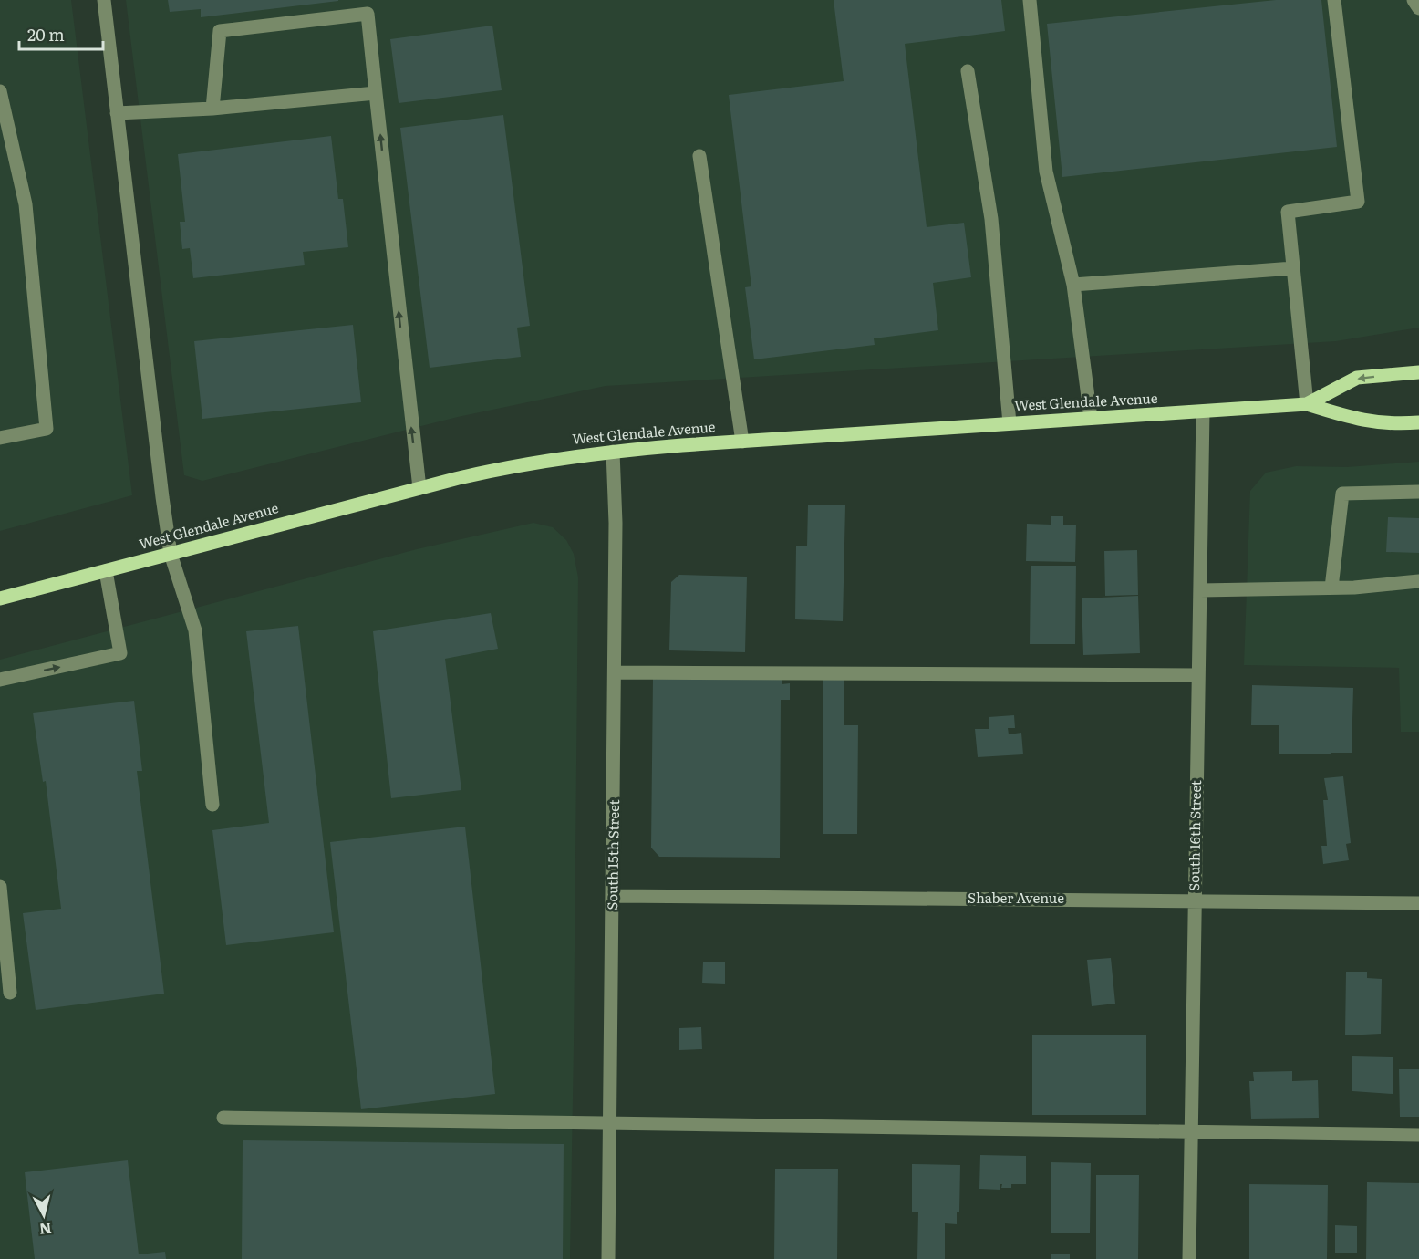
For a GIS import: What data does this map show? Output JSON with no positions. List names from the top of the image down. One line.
{"streets":{"main road":["West Glendale Avenue"],"street":["South 16th Street","South 15th Street","Shaber Avenue"]},"crossings":[["West Glendale Avenue","South 16th Street"],["West Glendale Avenue","South 15th Street"],["South 16th Street","Shaber Avenue"],["South 15th Street","Shaber Avenue"]],"scale_bar":"20 m","north":"bottom"}
